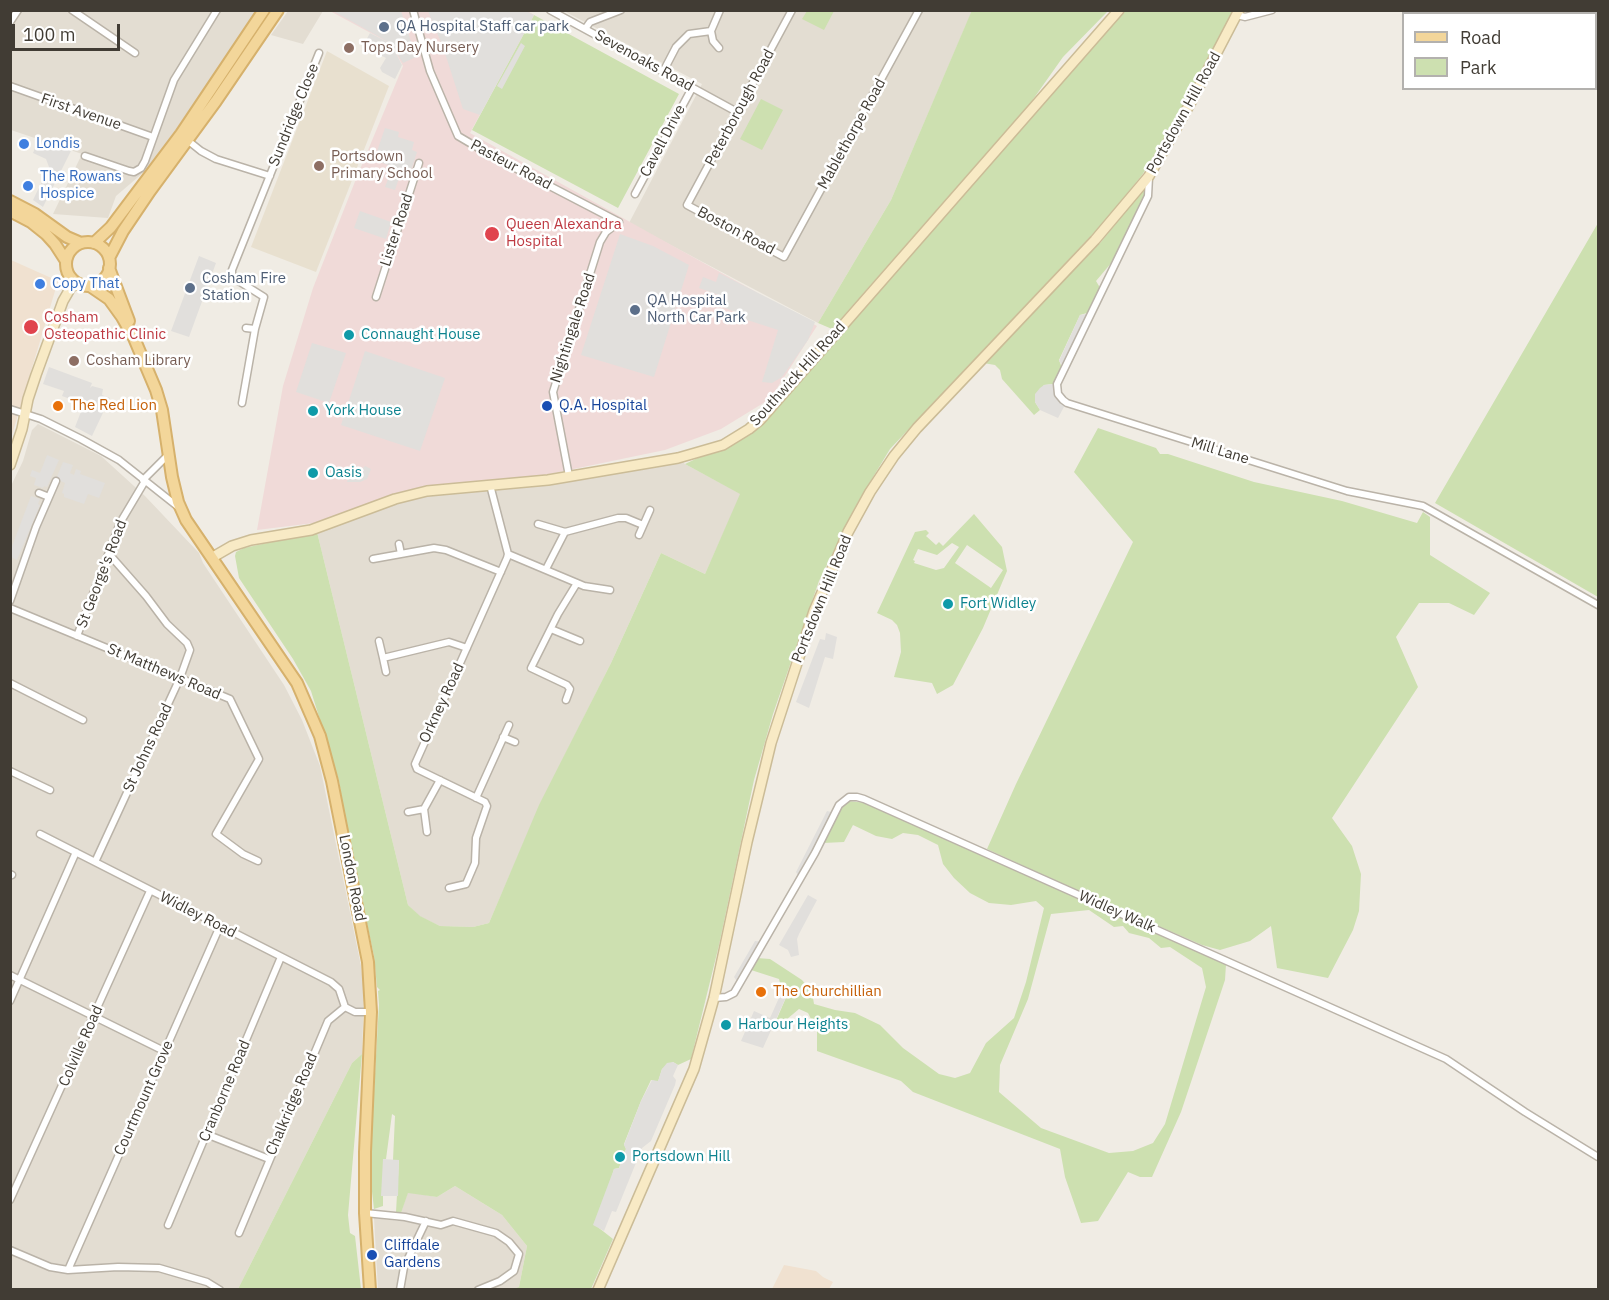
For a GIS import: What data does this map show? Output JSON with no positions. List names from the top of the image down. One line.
{"streets":{"main road":["Portsdown Hill Road","Southwick Hill Road","London Road"],"street":["Sevenoaks Road","Peterborough Road","First Avenue","Sundridge Close","Mablethorpe Road","Cavell Drive","Pasteur Road","Lister Road","Boston Road","Nightingale Road","Mill Lane","St George's Road","St Matthews Road","Orkney Road","St Johns Road","Widley Walk","Widley Road","Colville Road","Cranborne Road","Courtmount Grove","Chalkridge Road"]},"crossings":[["Sevenoaks Road","Peterborough Road"],["Sevenoaks Road","Cavell Drive"],["Peterborough Road","Boston Road"],["Portsdown Hill Road","Mill Lane"],["Portsdown Hill Road","Widley Walk"],["Mablethorpe Road","Boston Road"],["Pasteur Road","Nightingale Road"],["Nightingale Road","Southwick Hill Road"],["Southwick Hill Road","London Road"],["St George's Road","St Matthews Road"],["St George's Road","St Johns Road"],["St George's Road","London Road"],["St Matthews Road","St Johns Road"],["St Johns Road","Widley Road"],["Widley Road","Colville Road"],["Widley Road","Cranborne Road"],["Widley Road","Courtmount Grove"],["Widley Road","Chalkridge Road"]],"places":["QA Hospital Staff car park","Tops Day Nursery","Londis","Portsdown Primary School","The Rowans Hospice","Queen Alexandra Hospital","Copy That","Cosham Fire Station","QA Hospital North Car Park","Cosham Osteopathic Clinic","Connaught House","Cosham Library","The Red Lion","Q.A. Hospital","York House","Oasis","Fort Widley","The Churchillian","Harbour Heights","Portsdown Hill","Cliffdale Gardens"],"legend":["Road","Park"],"scale_bar":"100 m"}
